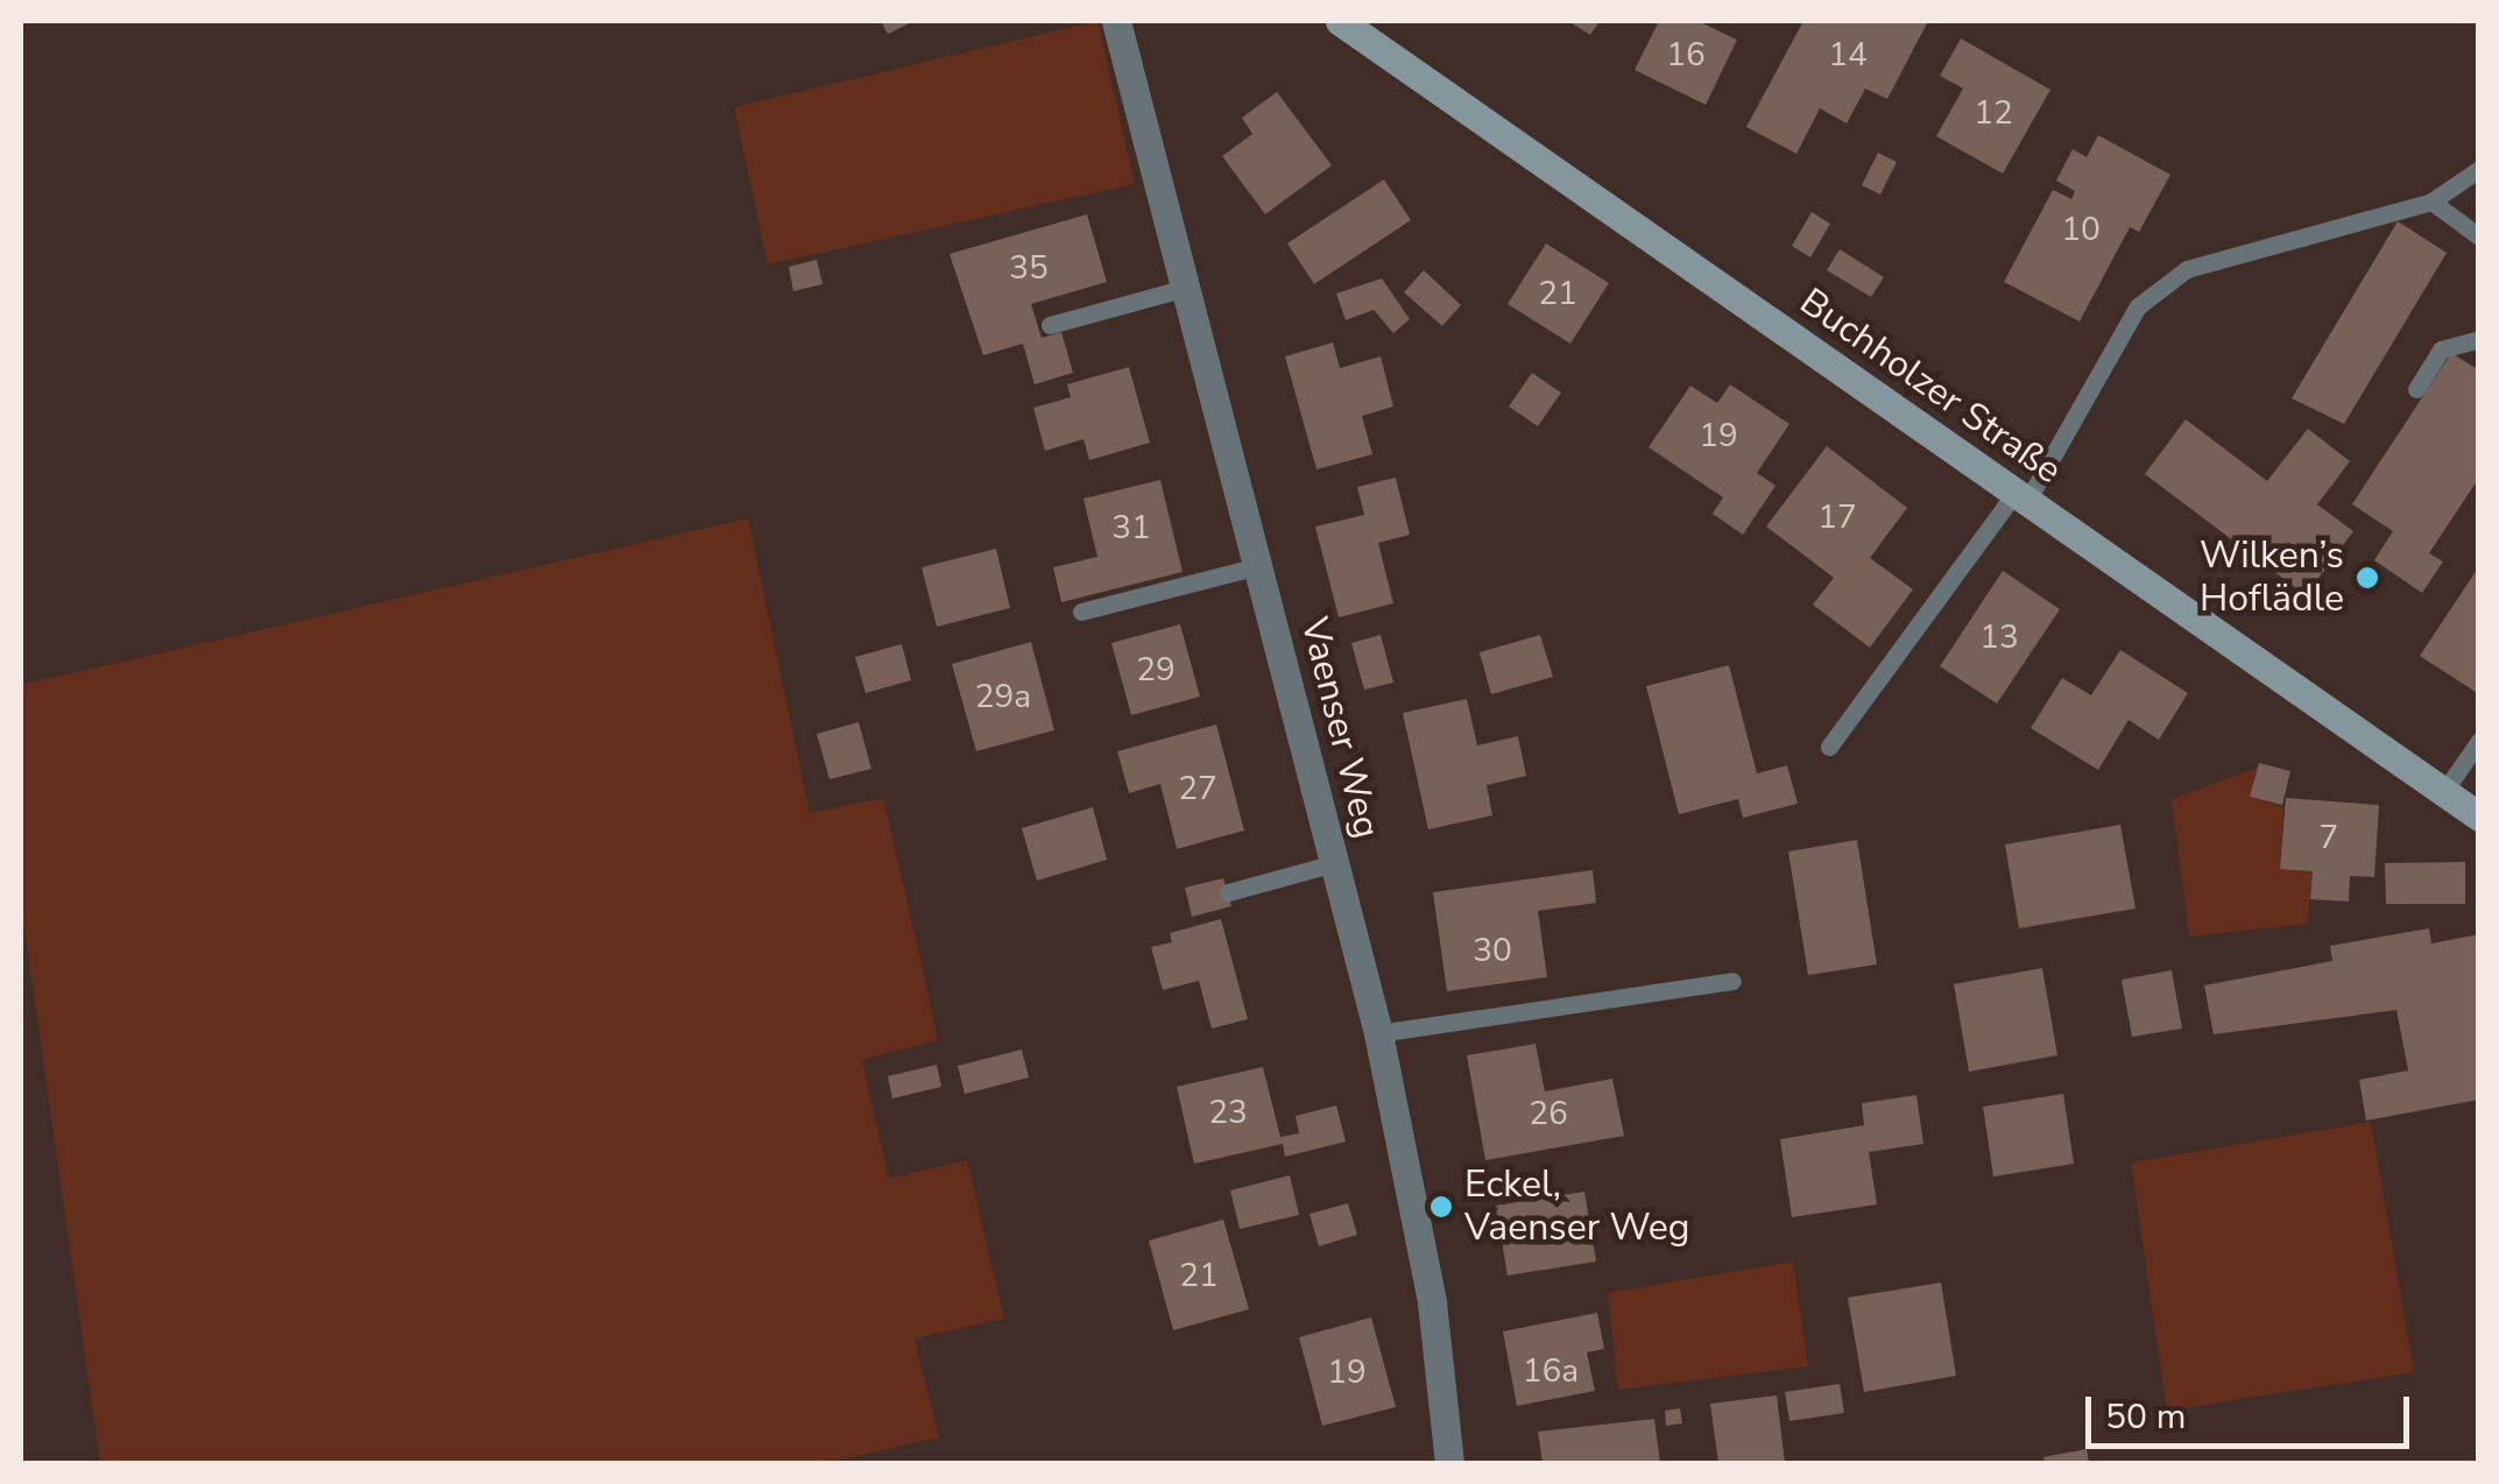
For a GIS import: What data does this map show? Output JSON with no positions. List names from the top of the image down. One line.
{"streets":{"street":["Buchholzer Straße","Vaenser Weg"]},"places":["Wilken’s Hoflädle","Eckel, Vaenser Weg"],"house_numbers":["16","14","12","10","35","21","19","17","31","13","29","29a","27","7","30","23","26","21","16a","19"],"scale_bar":"50 m"}
